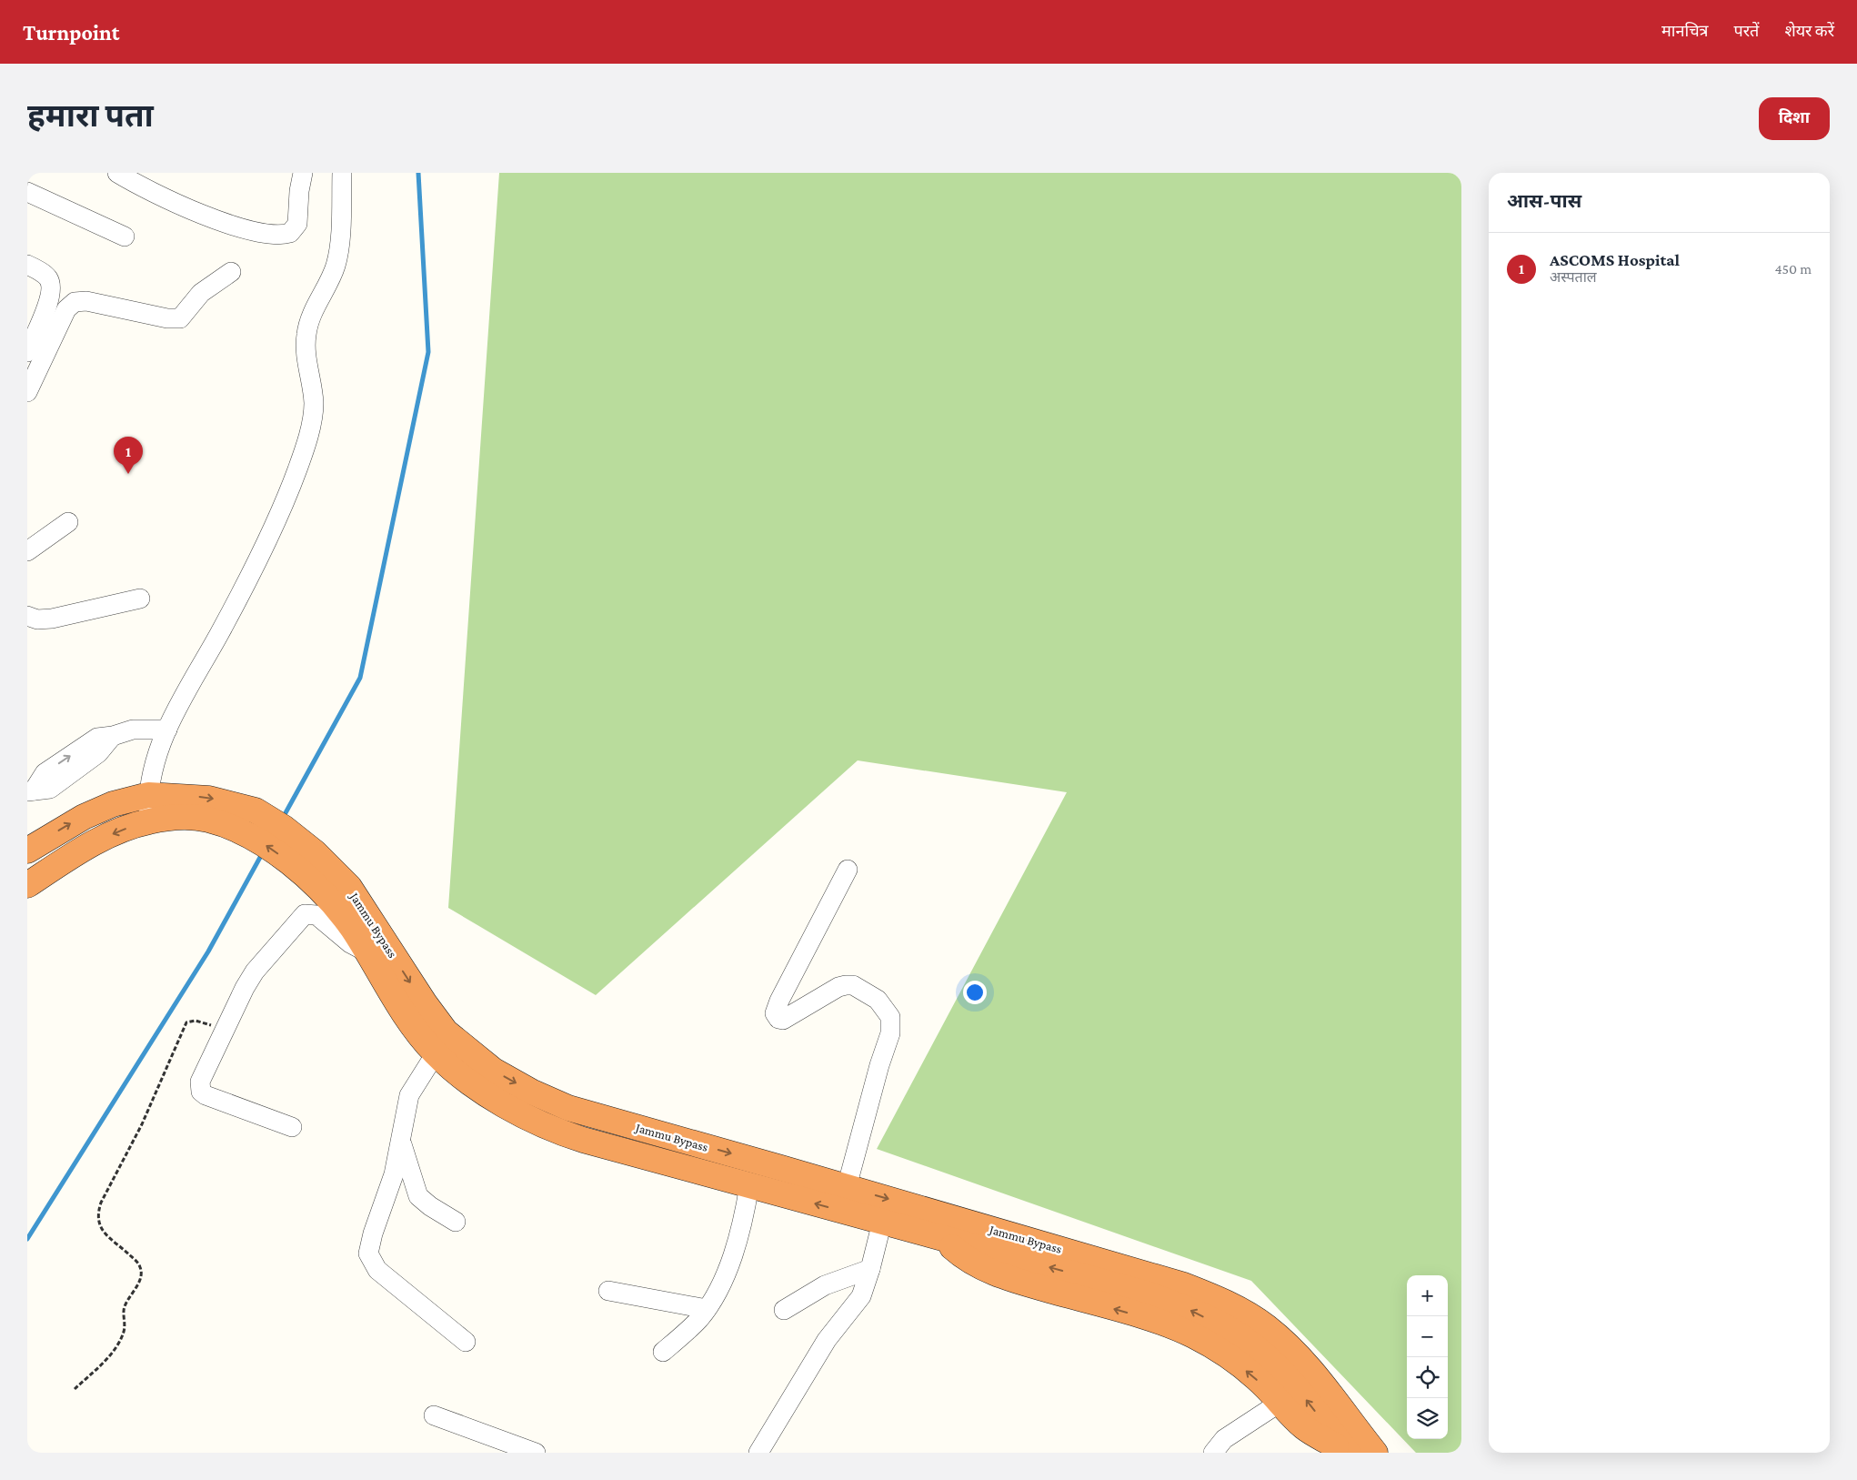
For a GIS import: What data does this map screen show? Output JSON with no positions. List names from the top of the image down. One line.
{"streets":{"highway":["Jammu Bypass"]},"page":{"header":"Turnpoint","nav":["मानचित्र","परतें","शेयर करें"],"buttons":"दिशा","title":"हमारा पता","heading":"आस-पास","list":[{"mark":"1","name":"ASCOMS Hospital","note":"अस्पताल","value":"450 m"}],"pins":"1","map_buttons":["+","−"]}}
